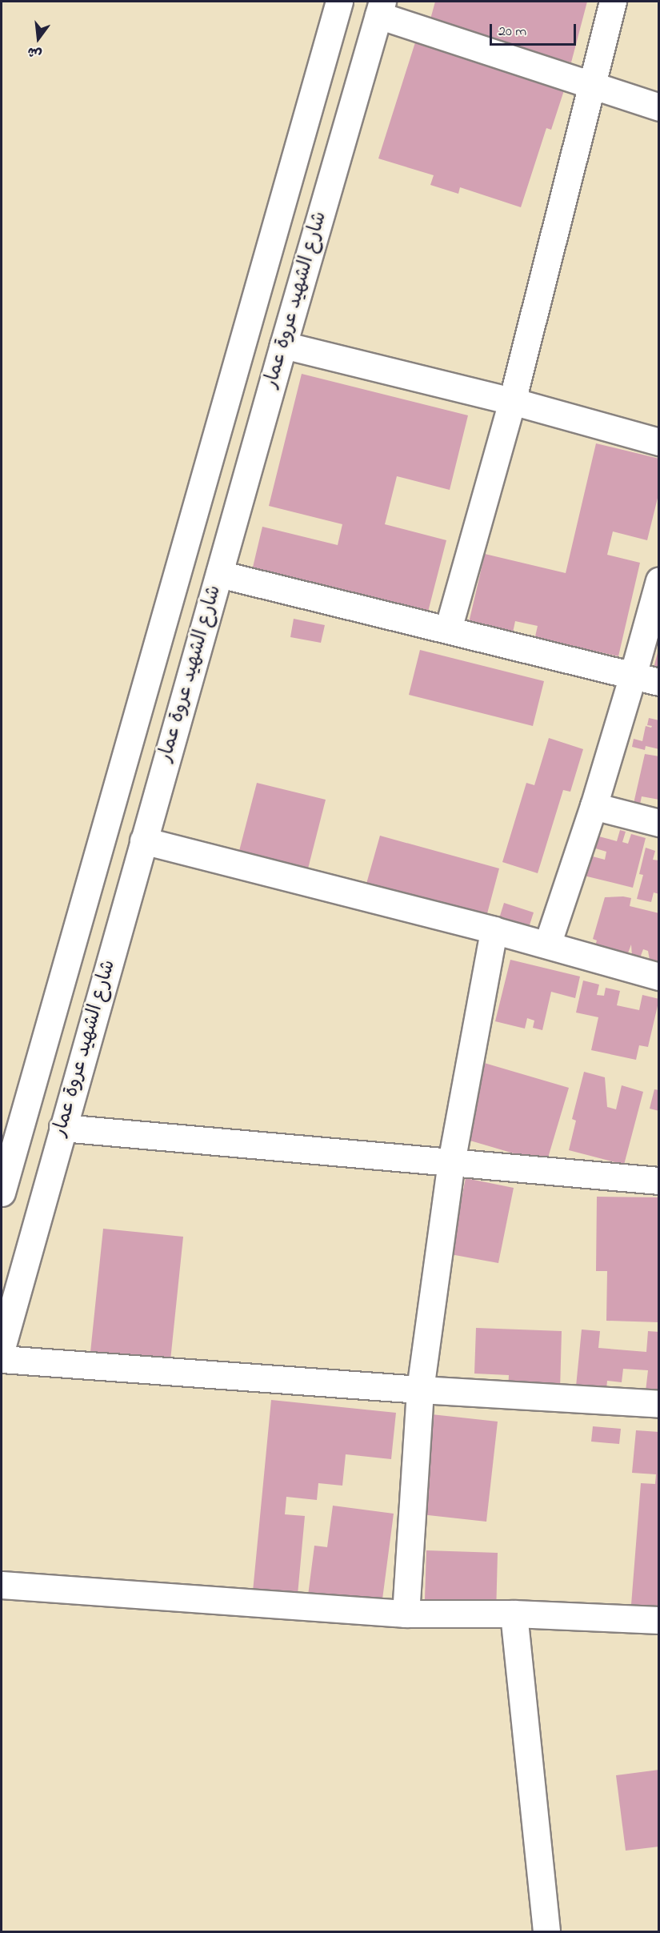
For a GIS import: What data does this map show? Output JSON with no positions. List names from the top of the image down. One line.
{"streets":{"street":["شارع الشهيد عروة عمار"]},"scale_bar":"20 m","north":"bottom"}
